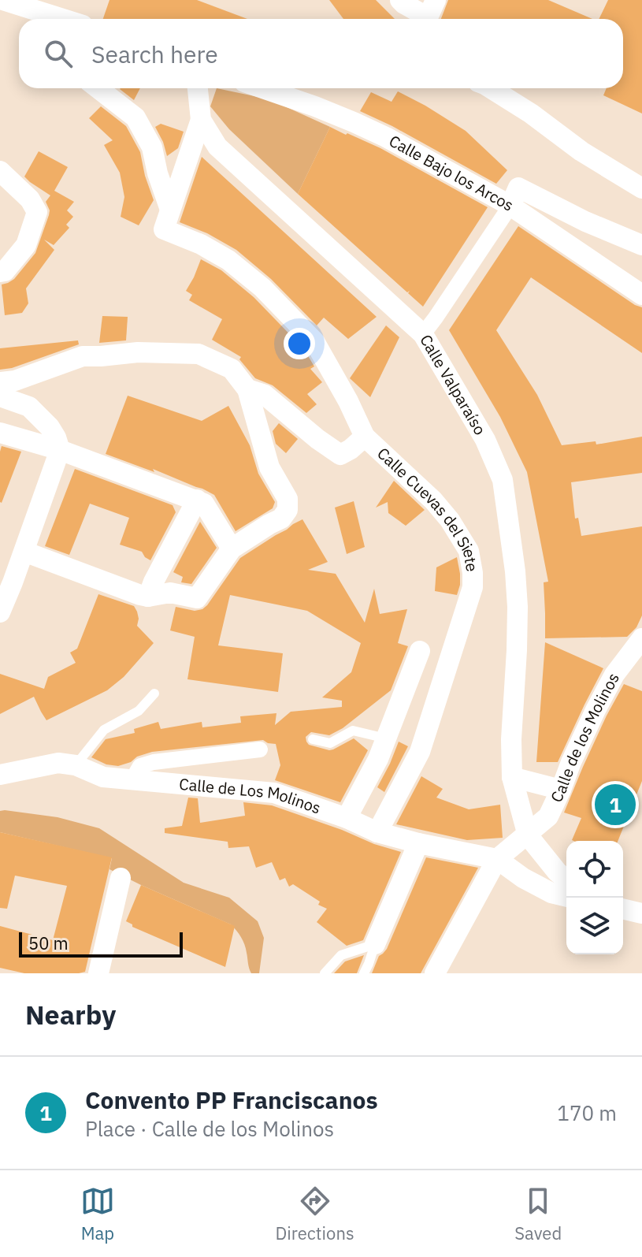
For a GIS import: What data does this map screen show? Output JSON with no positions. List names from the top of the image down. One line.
{"streets":{"street":["Calle Bajo los Arcos","Calle Valparaíso","Calle Cuevas del Siete","Calle de los Molinos","Calle de Los Molinos"]},"crossings":[["Calle Valparaíso","Calle de los Molinos"],["Calle Cuevas del Siete","Calle de Los Molinos"],["Calle de los Molinos","Calle de Los Molinos"]],"scale_bar":"50 m","page":{"search":"Search here","pins":"1","scale":"50 m","heading":"Nearby","list":[{"mark":"1","name":"Convento PP Franciscanos","note":"Place · Calle de los Molinos","value":"170 m"}],"nav":["Map","Directions","Saved"]}}
